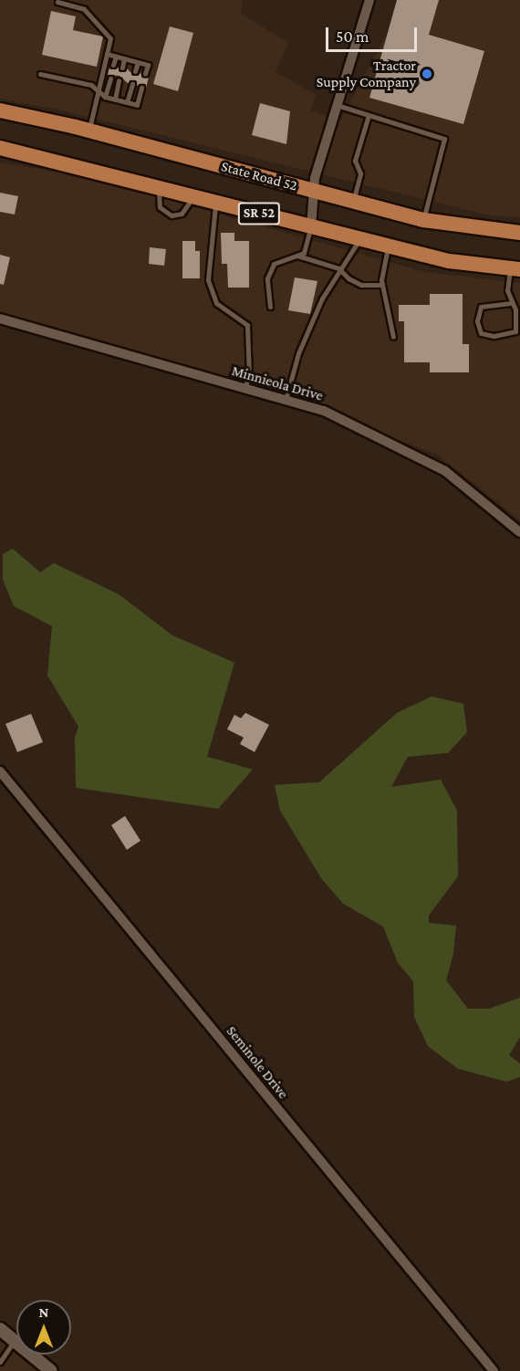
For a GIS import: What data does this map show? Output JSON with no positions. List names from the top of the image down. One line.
{"streets":{"main road":["State Road 52","SR 52"],"street":["Minnieola Drive","Seminole Drive"]},"places":["Tractor Supply Company"],"scale_bar":"50 m","north":"top"}
